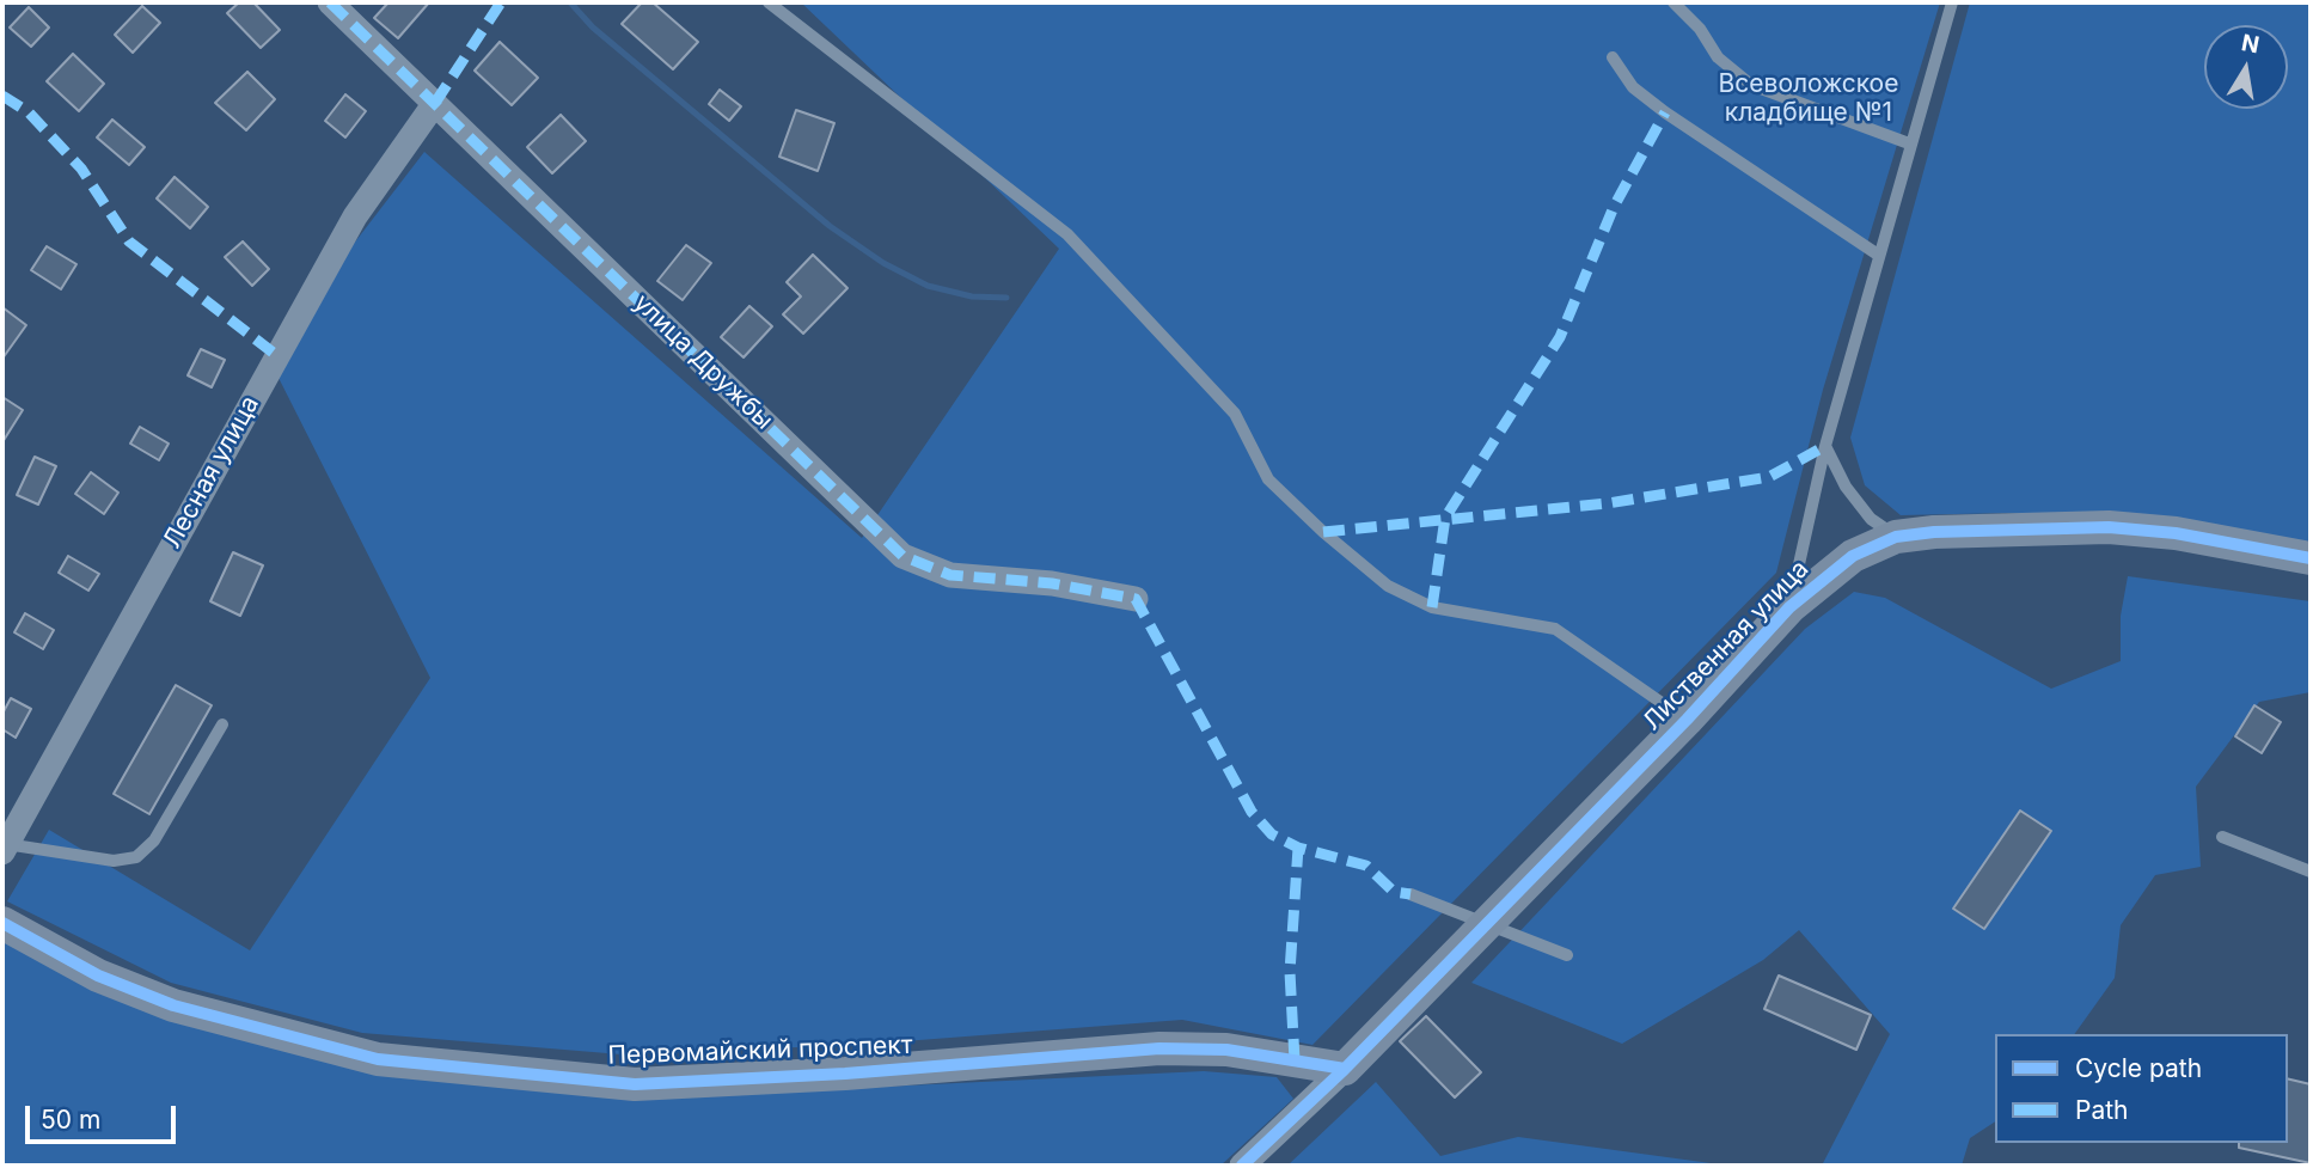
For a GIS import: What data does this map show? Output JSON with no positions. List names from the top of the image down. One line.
{"streets":{"street":["улица Дружбы","Лесная улица","Лиственная улица","Первомайский проспект"]},"crossings":[["улица Дружбы","Лесная улица"],["Лиственная улица","Первомайский проспект"]],"parks":["Всеволожское кладбище №1"],"legend":["Cycle path","Path"],"scale_bar":"50 m","north":"top"}
